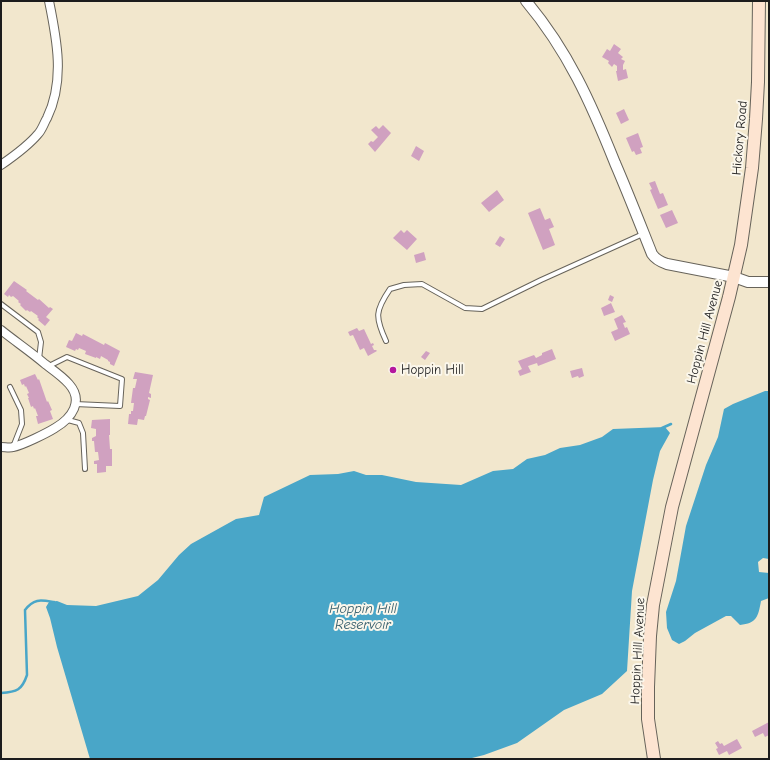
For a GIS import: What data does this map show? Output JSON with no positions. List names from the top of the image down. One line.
{"streets":{"main road":["Hickory Road","Hoppin Hill Avenue"]},"crossings":[["Hickory Road","Hoppin Hill Avenue"]],"water":["Hoppin Hill Reservoir"],"places":["Hoppin Hill"]}
